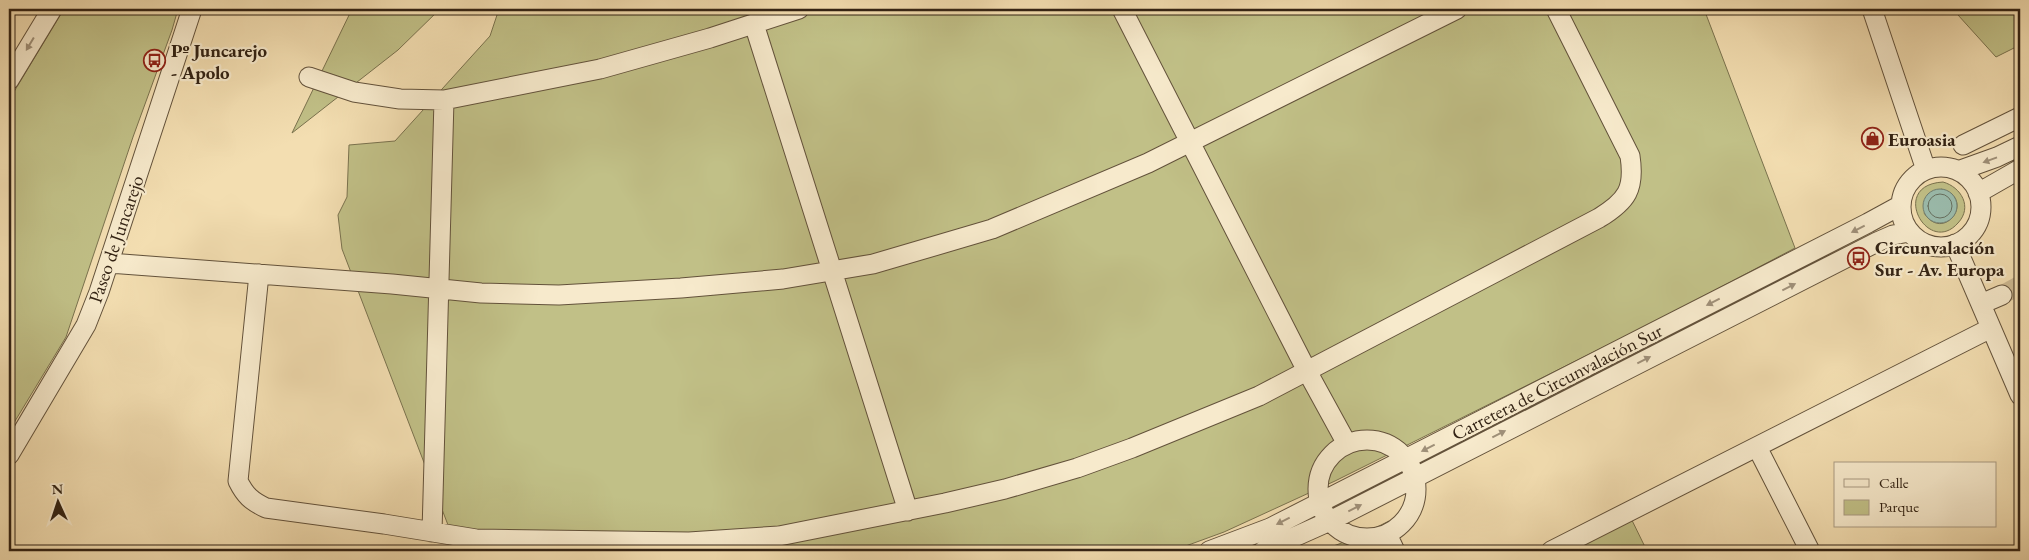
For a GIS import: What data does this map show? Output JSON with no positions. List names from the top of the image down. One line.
{"streets":{"street":["Paseo de Juncarejo","Carretera de Circunvalación Sur"]},"places":{"bus stop":["Pº Juncarejo - Apolo","Circunvalación Sur - Av. Europa"],"shop":["Euroasia"]},"legend":["Calle","Parque"],"north":"top"}
